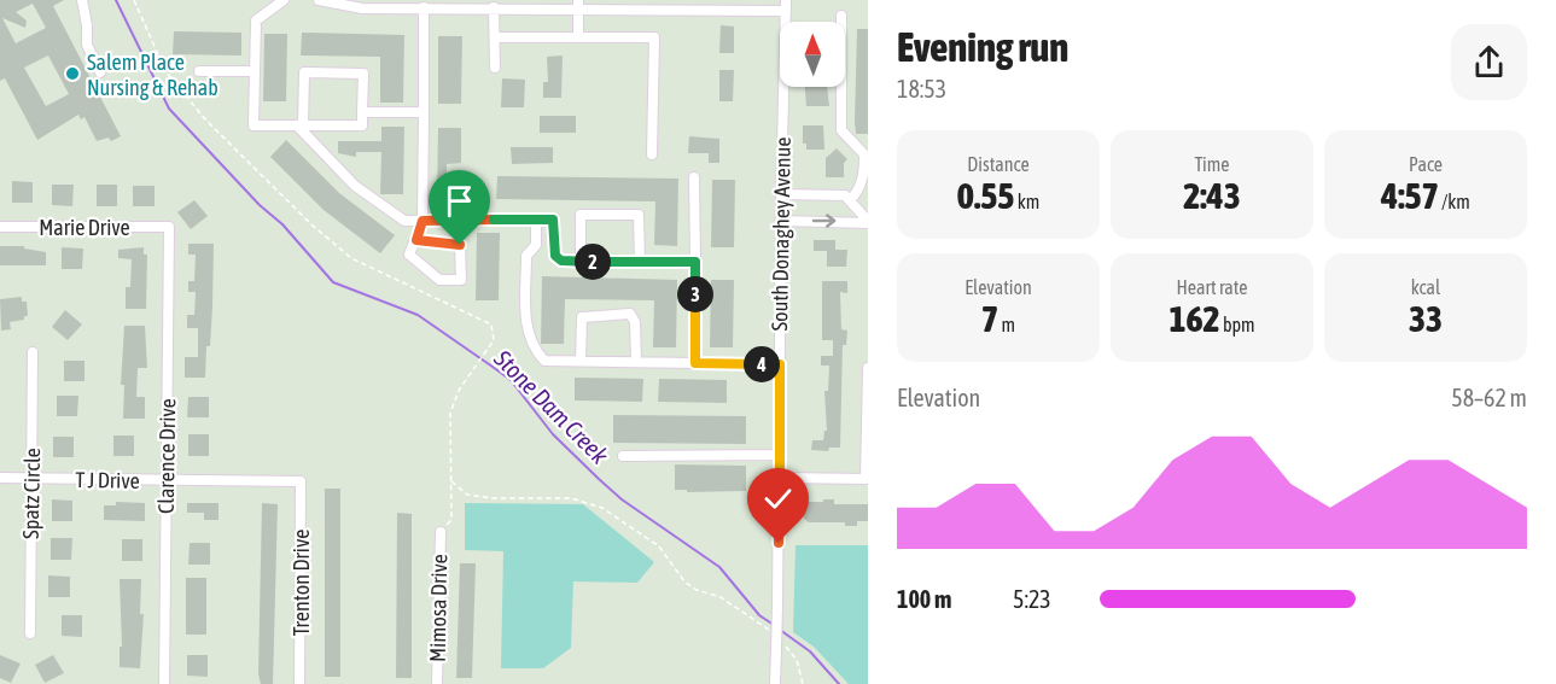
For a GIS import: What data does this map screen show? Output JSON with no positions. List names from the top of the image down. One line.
{"streets":{"street":["Marie Drive","South Donaghey Avenue","Clarence Drive","T J Drive","Spatz Circle","Trenton Drive","Mimosa Drive"]},"crossings":[["Marie Drive","Clarence Drive"],["Clarence Drive","T J Drive"],["T J Drive","Spatz Circle"],["T J Drive","Trenton Drive"]],"water":["Stone Dam Creek"],"places":["Salem Place Nursing & Rehab"],"north":"top","page":{"heading":["Evening run","18:53"],"stats":[["Distance","0.55 km"],["Time","2:43"],["Pace","4:57 /km"],["Elevation","7 m"],["Heart rate","162 bpm"],["kcal","33"]],"pins":["2","3","4"],"chart":["Elevation","58–62 m"],"list":[{"name":"100 m","note":"5:23"}]}}
